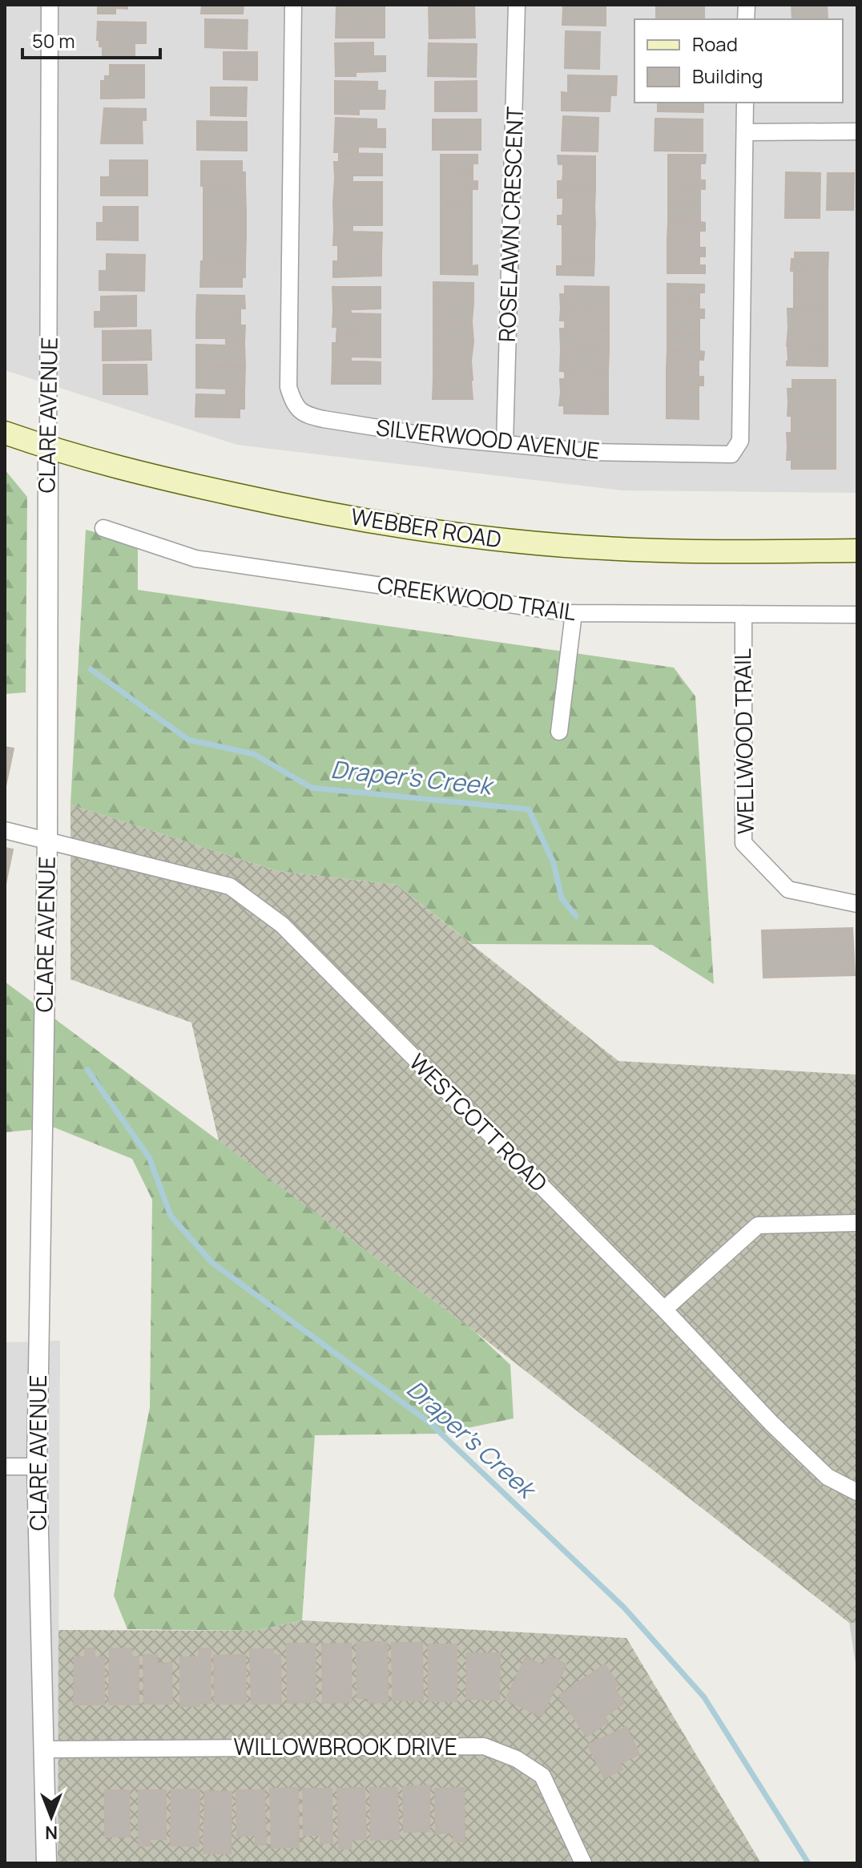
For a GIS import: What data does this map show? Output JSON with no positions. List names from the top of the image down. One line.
{"streets":{"main road":["WEBBER ROAD"],"street":["ROSELAWN CRESCENT","CLARE AVENUE","SILVERWOOD AVENUE","CREEKWOOD TRAIL","WELLWOOD TRAIL","WESTCOTT ROAD","WILLOWBROOK DRIVE"]},"crossings":[["ROSELAWN CRESCENT","SILVERWOOD AVENUE"],["CLARE AVENUE","WEBBER ROAD"],["CLARE AVENUE","WESTCOTT ROAD"],["CLARE AVENUE","WILLOWBROOK DRIVE"],["CREEKWOOD TRAIL","WELLWOOD TRAIL"]],"water":["Draper's Creek"],"legend":["Road","Building"],"scale_bar":"50 m","north":"bottom"}
